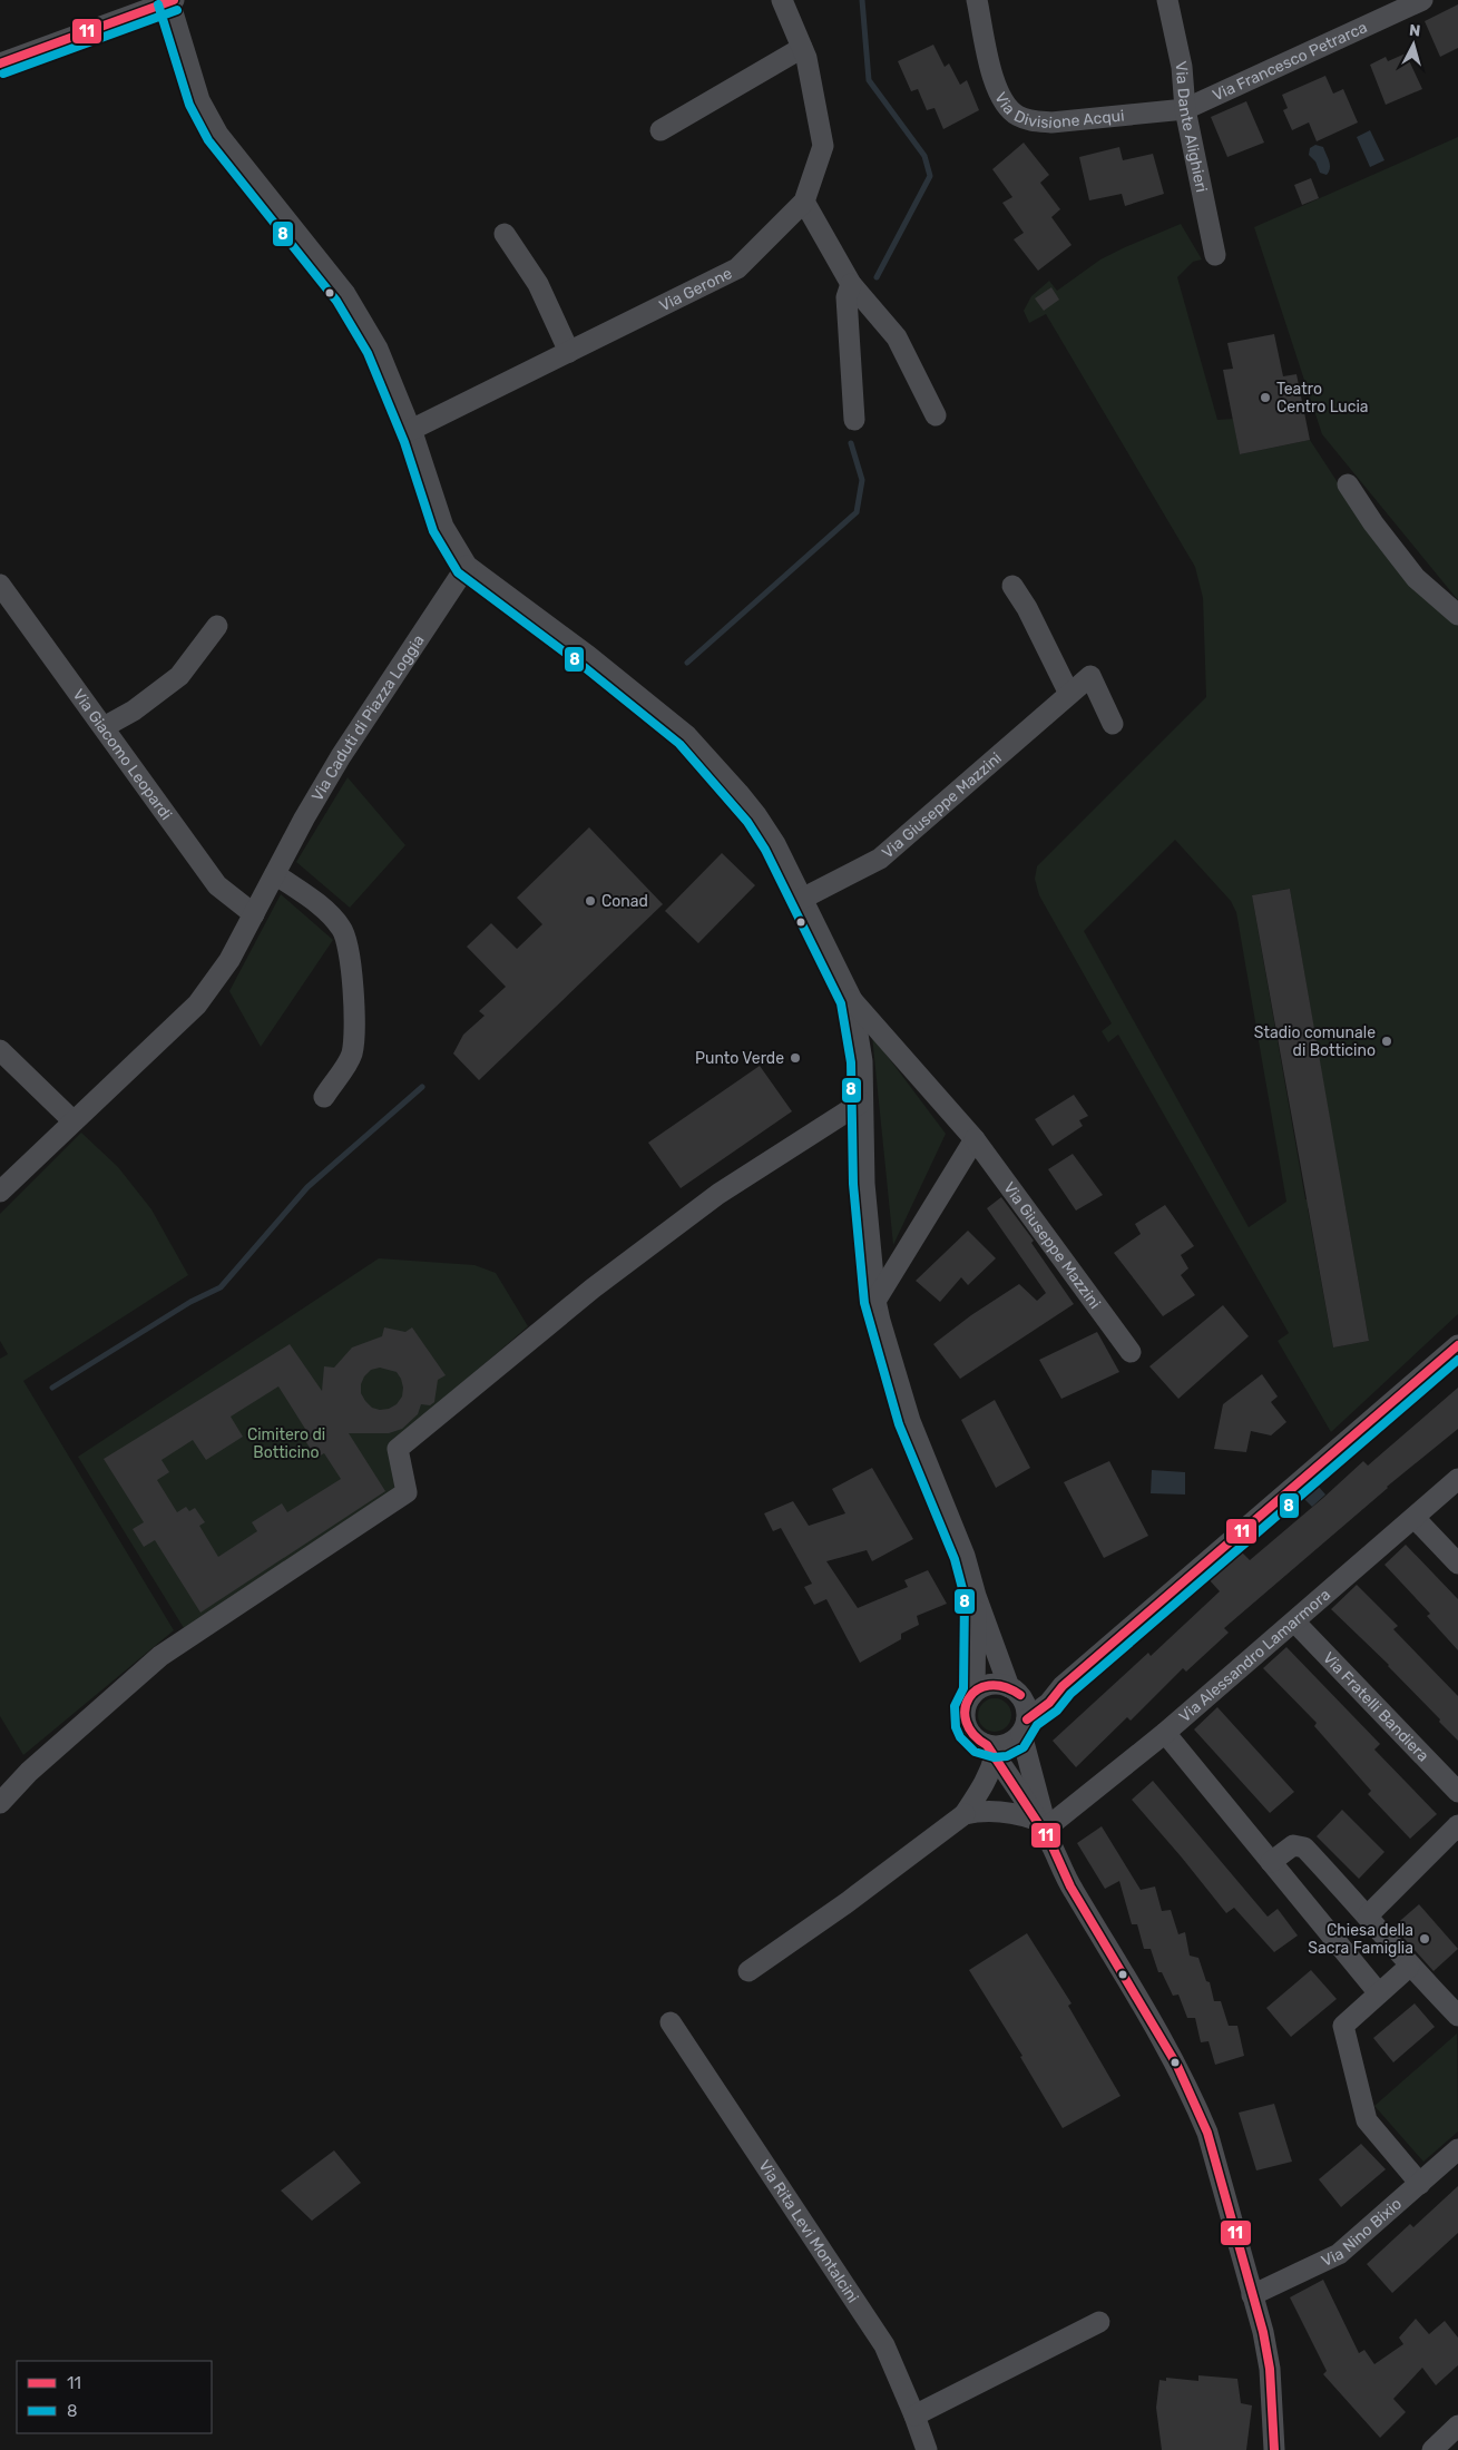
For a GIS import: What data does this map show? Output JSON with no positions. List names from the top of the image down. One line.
{"streets":{"street":["Via Francesco Petrarca","Via Divisione Acqui","Via Dante Alighieri","Via Gerone","Via Caduti di Piazza Loggia","Via Giacomo Leopardi","Via Giuseppe Mazzini","Via Alessandro Lamarmora","Via Fratelli Bandiera","Via Rita Levi Montalcini","Via Nino Bixio"]},"crossings":[["Via Francesco Petrarca","Via Divisione Acqui"],["Via Francesco Petrarca","Via Dante Alighieri"],["Via Divisione Acqui","Via Dante Alighieri"],["Via Gerone","Via Giuseppe Mazzini"],["Via Caduti di Piazza Loggia","Via Giacomo Leopardi"],["Via Caduti di Piazza Loggia","Via Giuseppe Mazzini"],["Via Giuseppe Mazzini","Via Alessandro Lamarmora"],["Via Giuseppe Mazzini","Via Nino Bixio"],["Via Alessandro Lamarmora","Via Fratelli Bandiera"]],"parks":["Cimitero di Botticino"],"places":["Teatro Centro Lucia","Conad","Stadio comunale di Botticino","Punto Verde","Chiesa della Sacra Famiglia"],"lines":["transit line 11","transit line 8"],"legend":["11","8"],"north":"top"}
